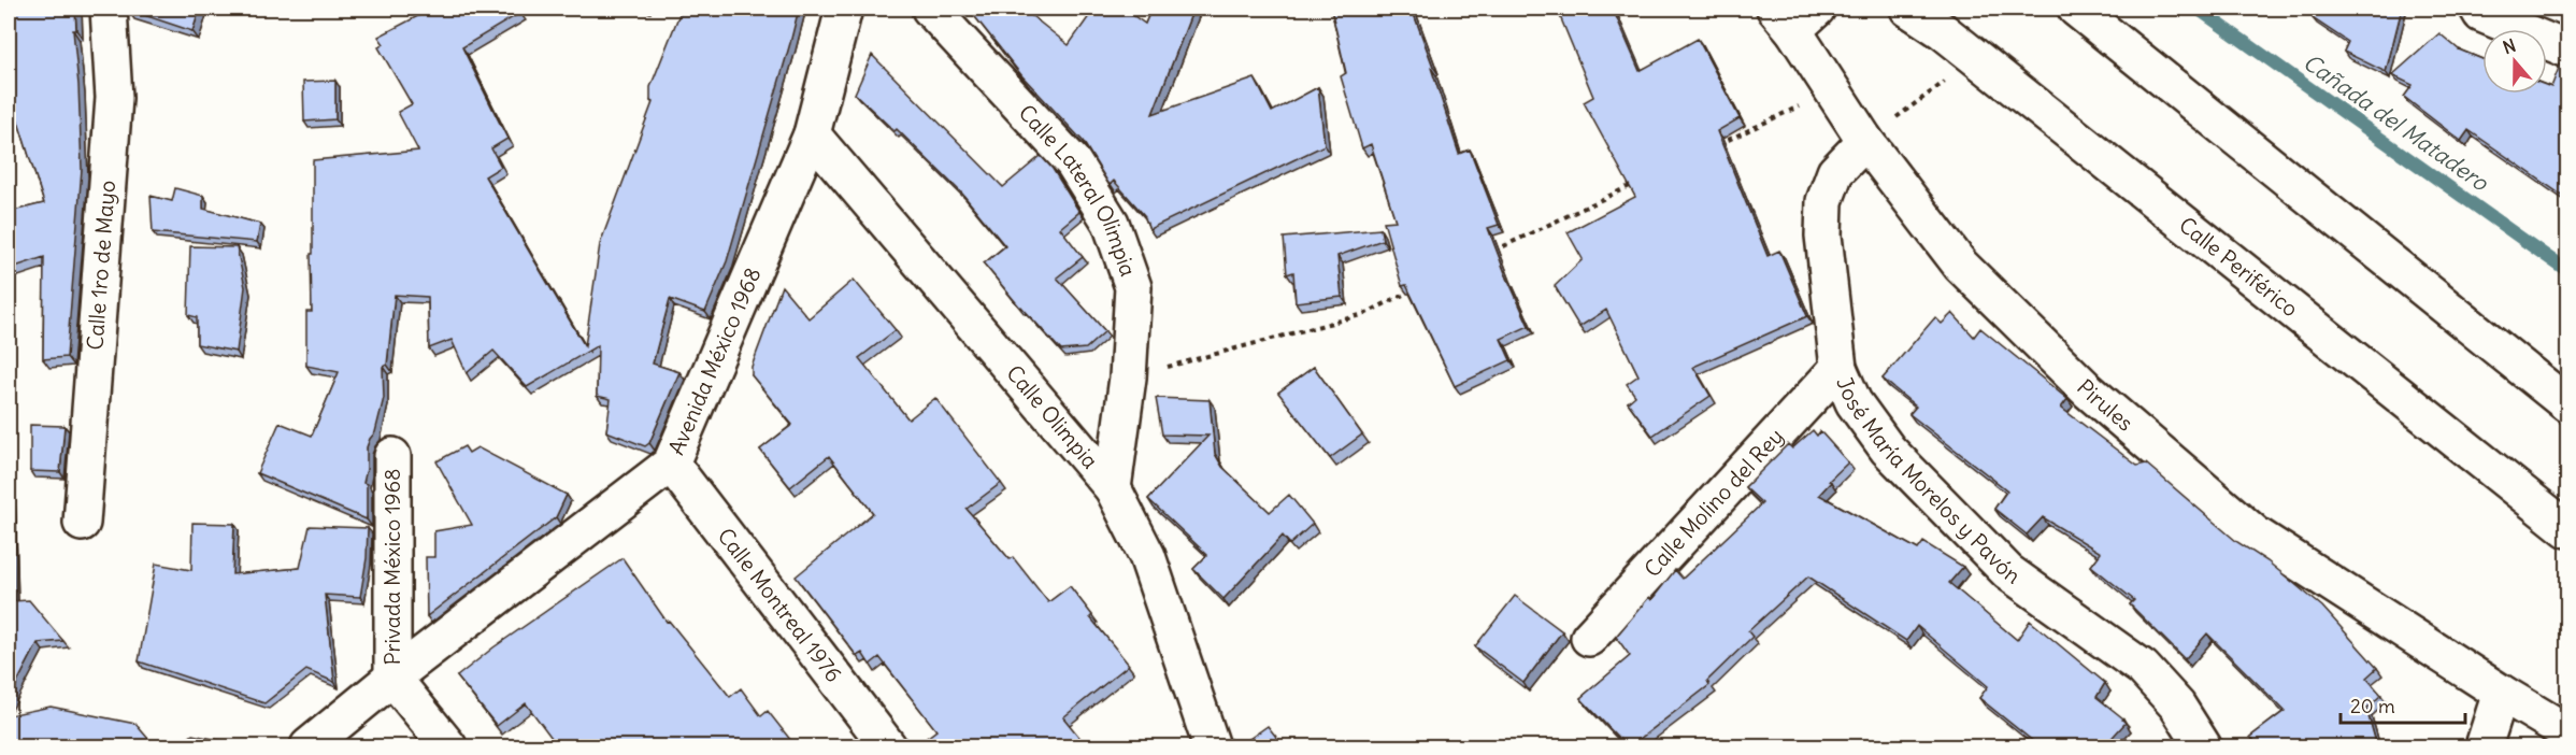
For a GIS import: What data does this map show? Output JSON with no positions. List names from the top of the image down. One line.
{"streets":{"main road":["Calle Lateral Olimpia","Calle 1ro de Mayo","Calle Periférico","Avenida México 1968","Pirules","Calle Olimpia","José María Morelos y Pavón","Calle Molino del Rey","Privada México 1968","Calle Montreal 1976"]},"crossings":[["Calle Lateral Olimpia","Calle Olimpia"],["Avenida México 1968","Calle Olimpia"],["Avenida México 1968","Privada México 1968"],["Avenida México 1968","Calle Montreal 1976"],["Pirules","José María Morelos y Pavón"],["José María Morelos y Pavón","Calle Molino del Rey"]],"water":["Cañada del Matadero"],"scale_bar":"20 m","north":"top"}
